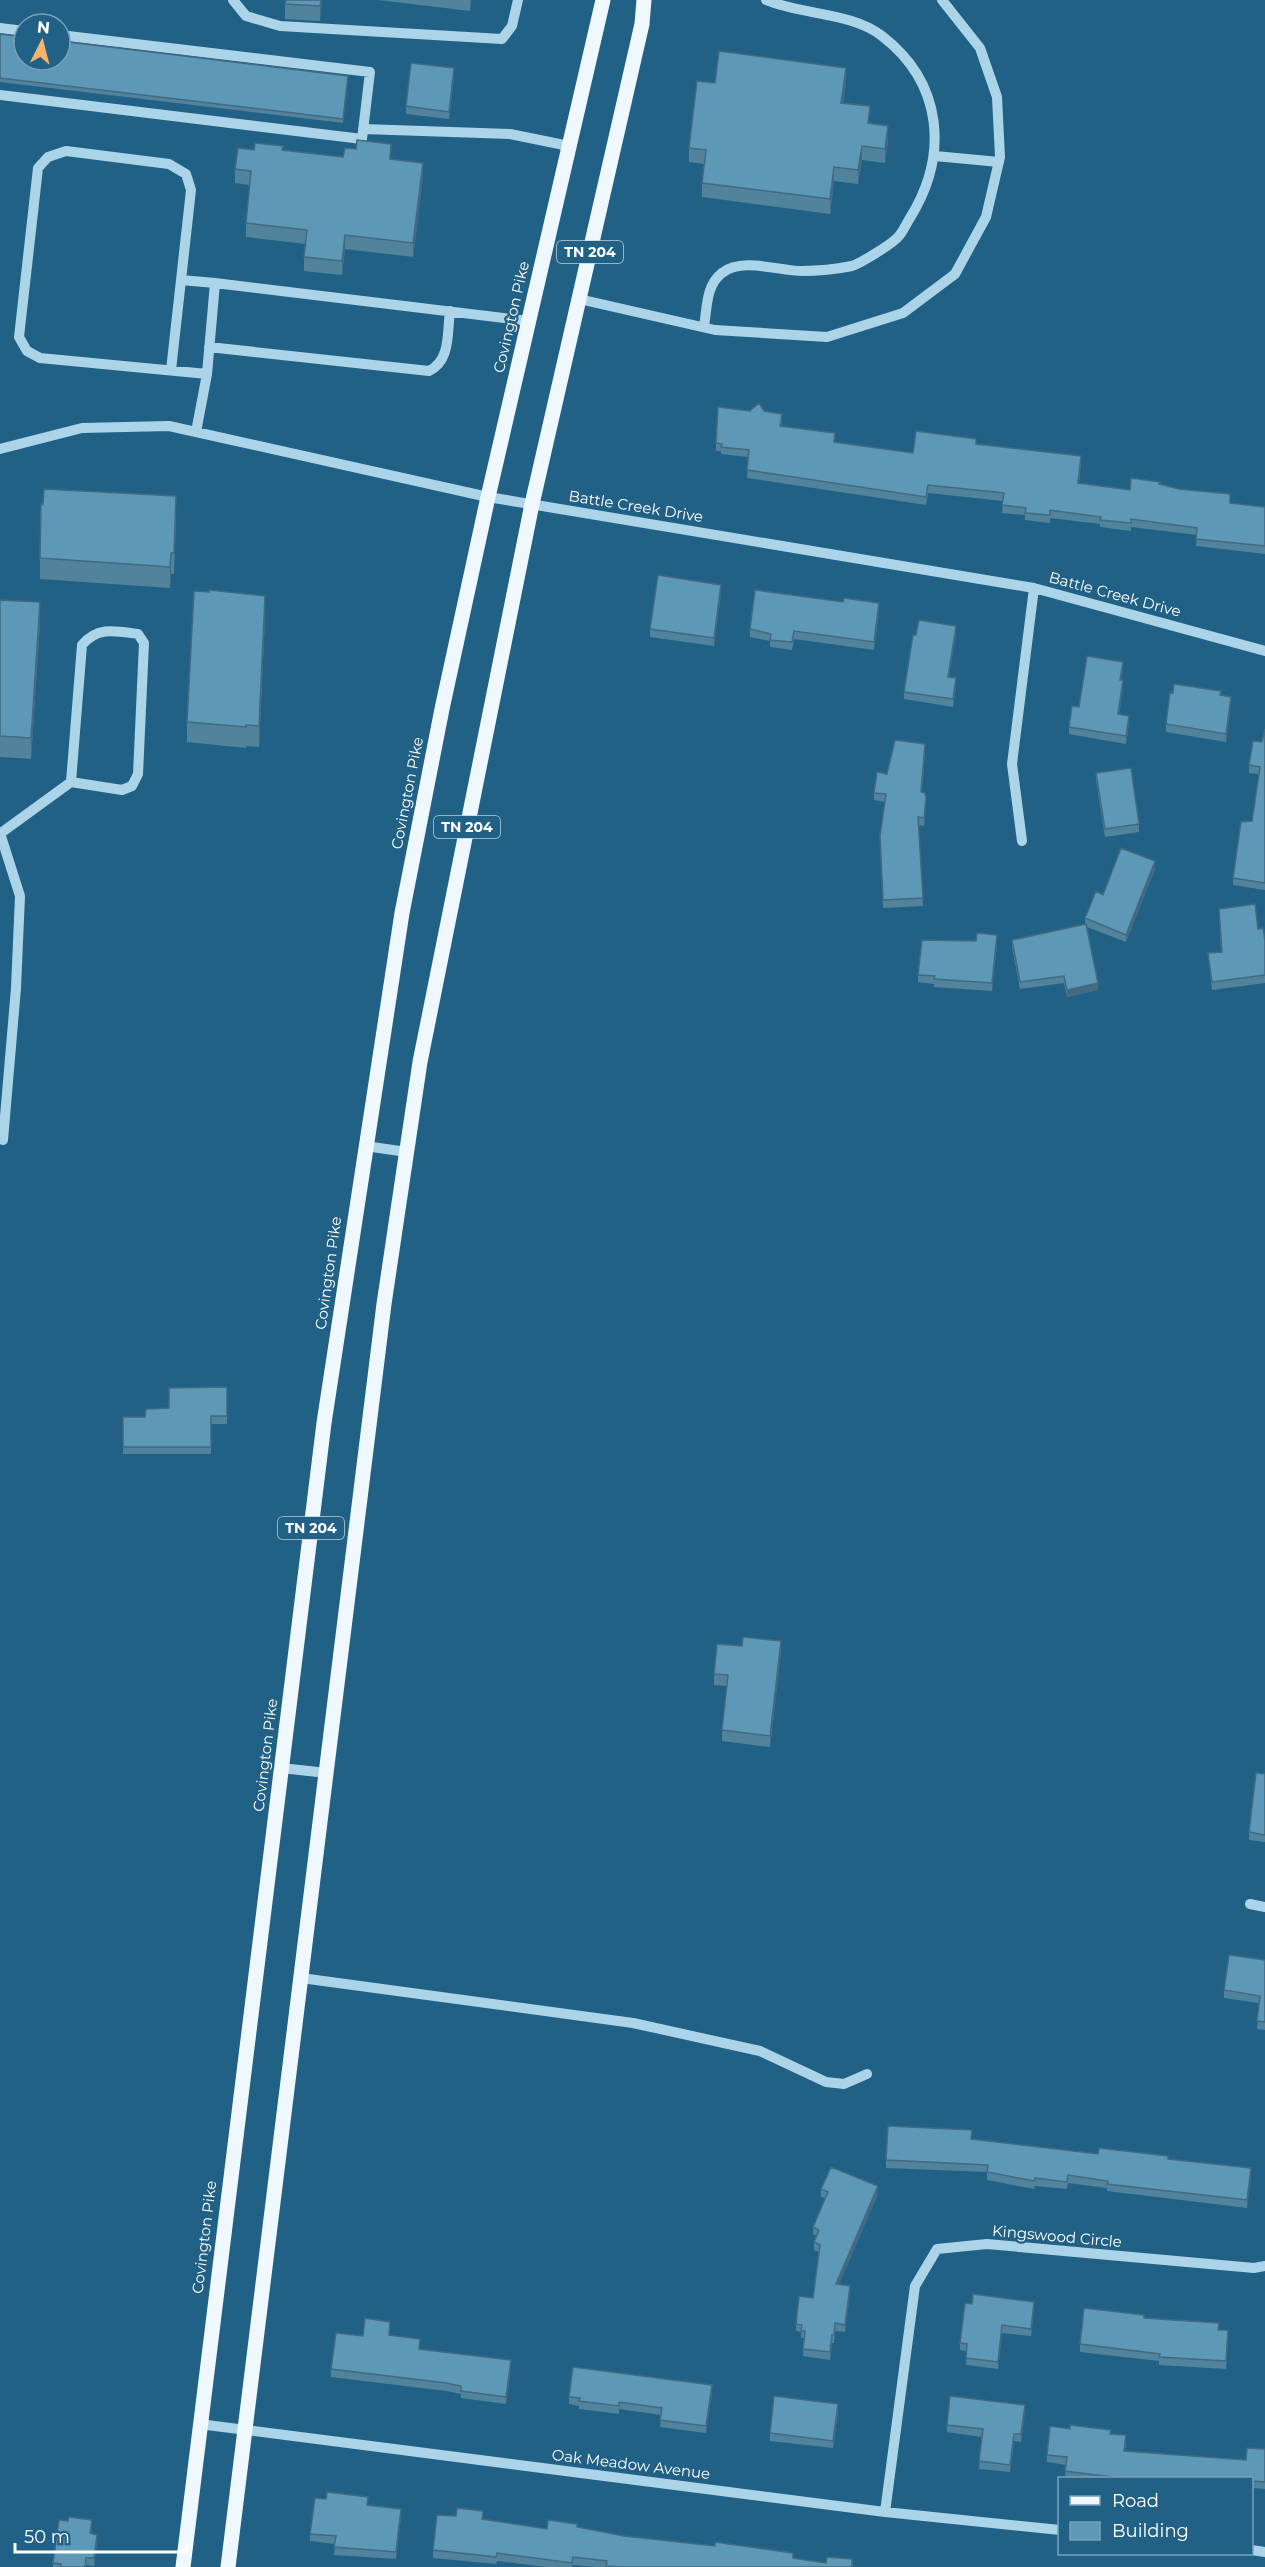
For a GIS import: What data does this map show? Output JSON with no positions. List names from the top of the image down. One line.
{"streets":{"main road":["TN 204","Covington Pike"],"street":["Battle Creek Drive","Kingswood Circle","Oak Meadow Avenue"]},"crossings":[["TN 204","Battle Creek Drive"],["TN 204","Oak Meadow Avenue"],["Covington Pike","Battle Creek Drive"],["Covington Pike","Oak Meadow Avenue"],["Kingswood Circle","Oak Meadow Avenue"]],"legend":["Road","Building"],"scale_bar":"50 m","north":"top"}
